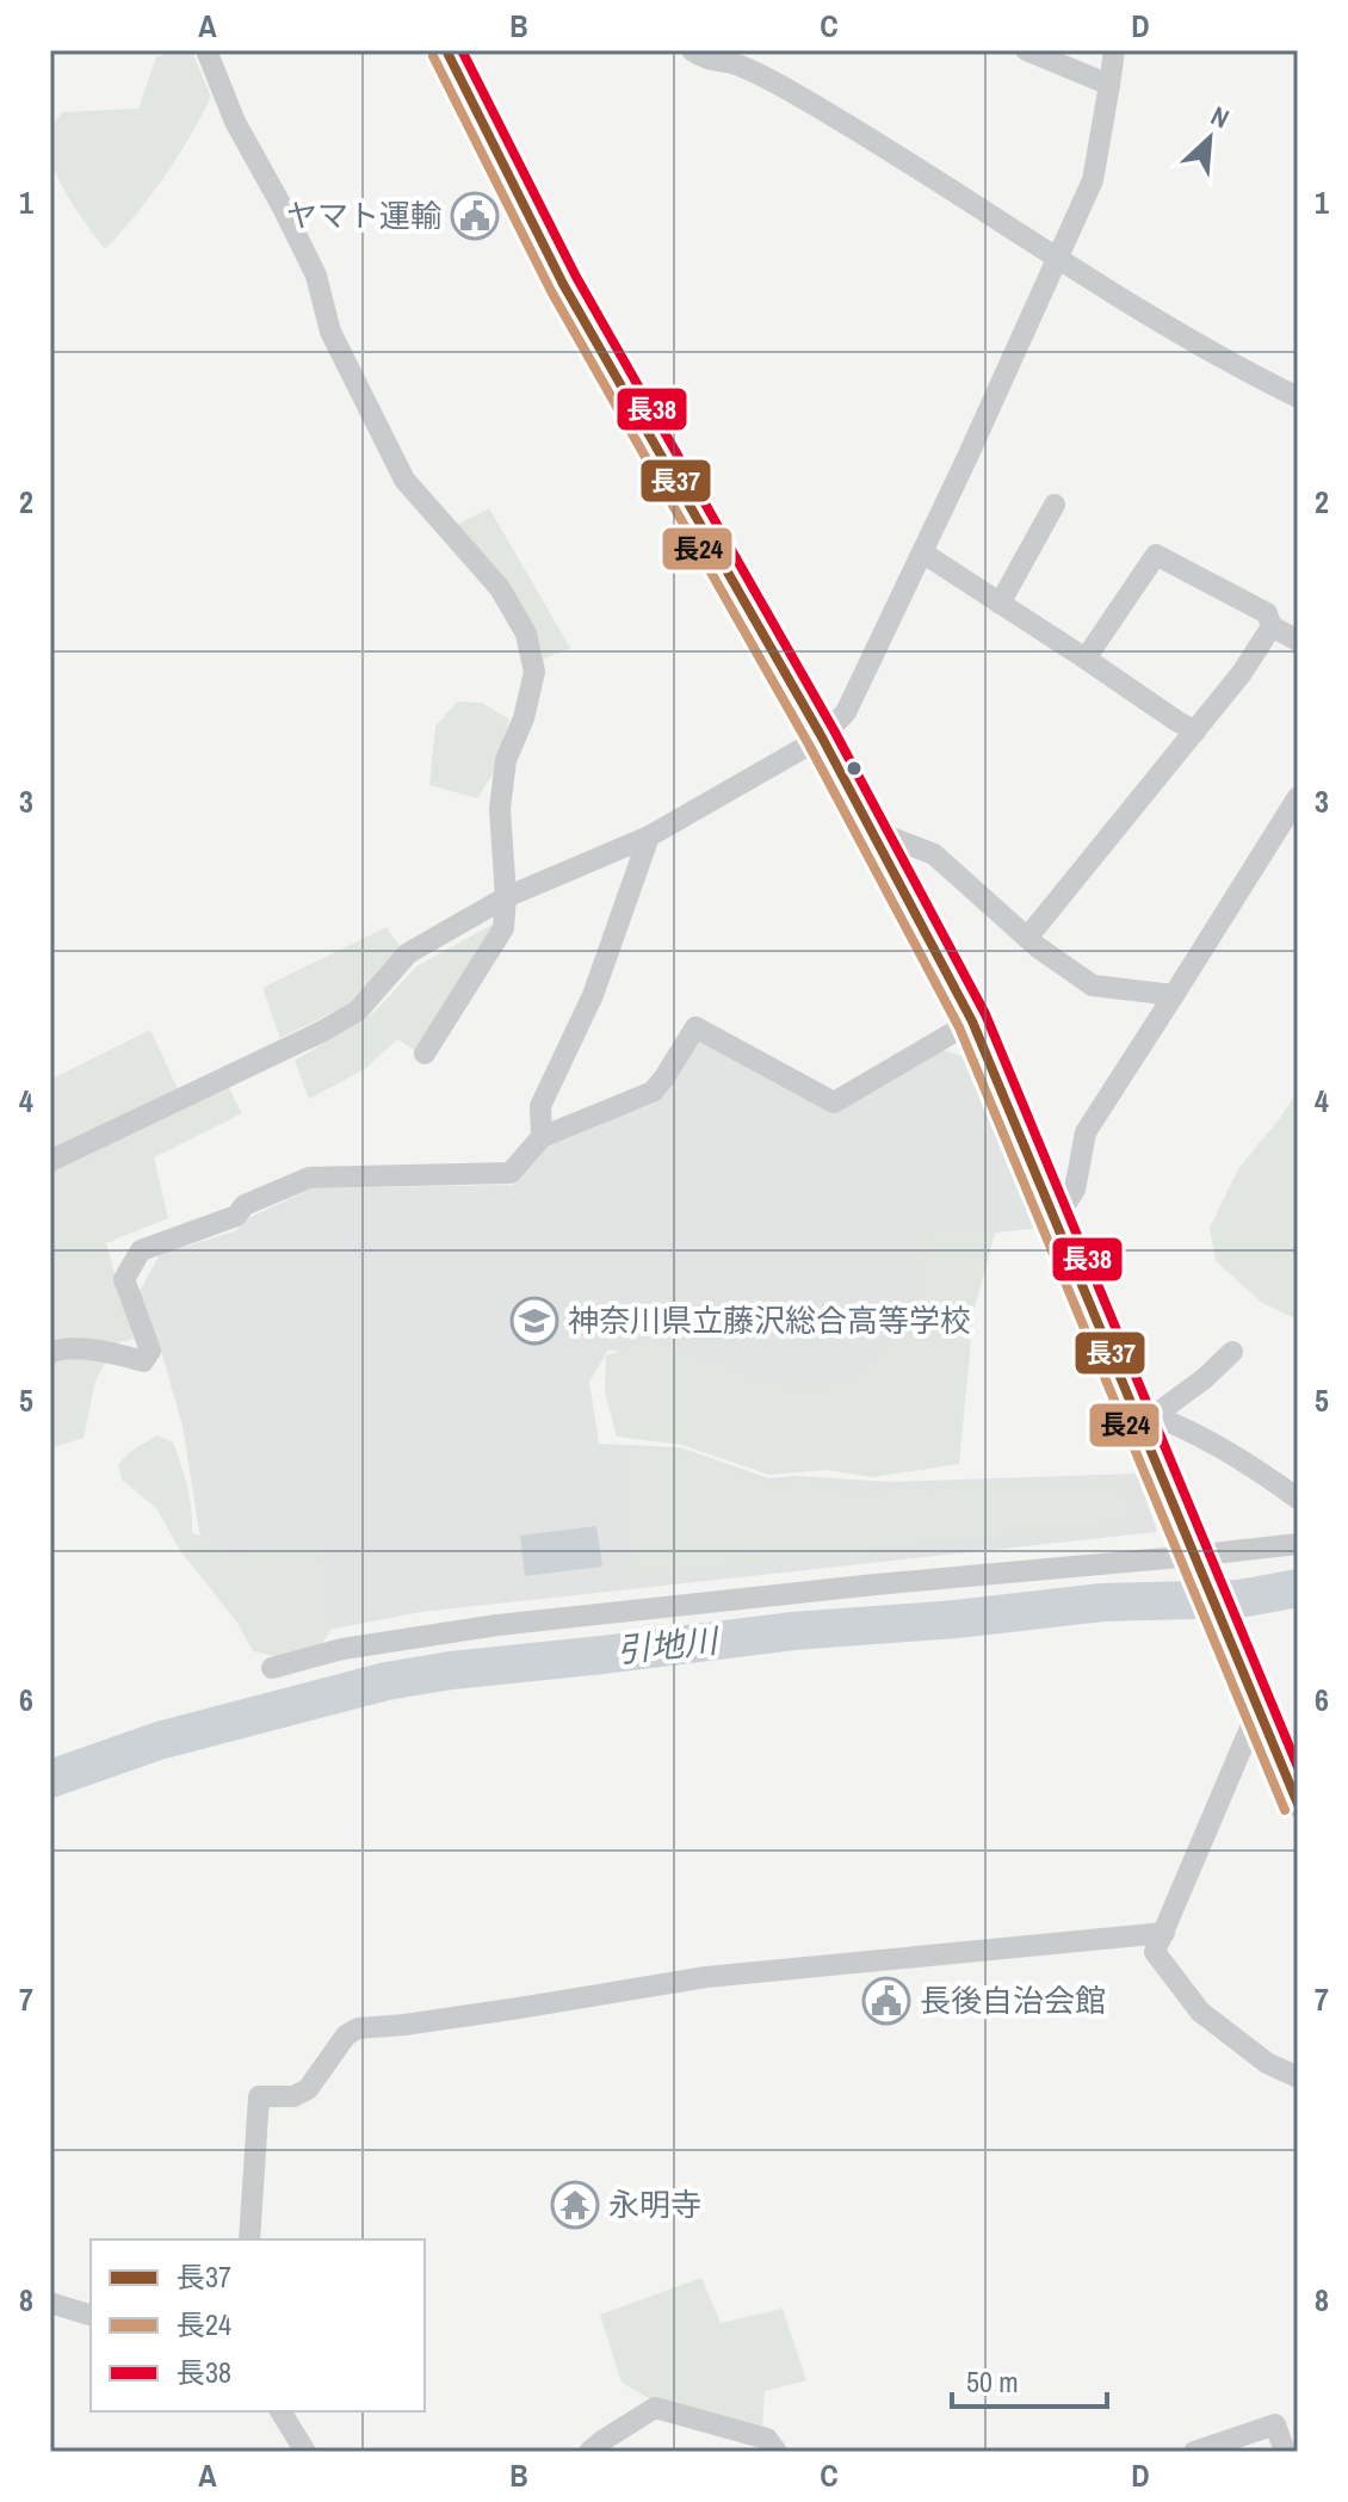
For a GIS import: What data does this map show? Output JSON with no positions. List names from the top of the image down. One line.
{"water":["引地川"],"places":{"public building":["ヤマト運輸","長後自治会館"],"school or university":["神奈川県立藤沢総合高等学校"],"temple":["永明寺"]},"lines":["transit line 長37","transit line 長38","transit line 長24"],"legend":["長37","長24","長38"],"scale_bar":"50 m","north":"top right","grid":{"columns":["A","B","C","D"],"rows":["1","2","3","4","5","6","7","8"]}}
